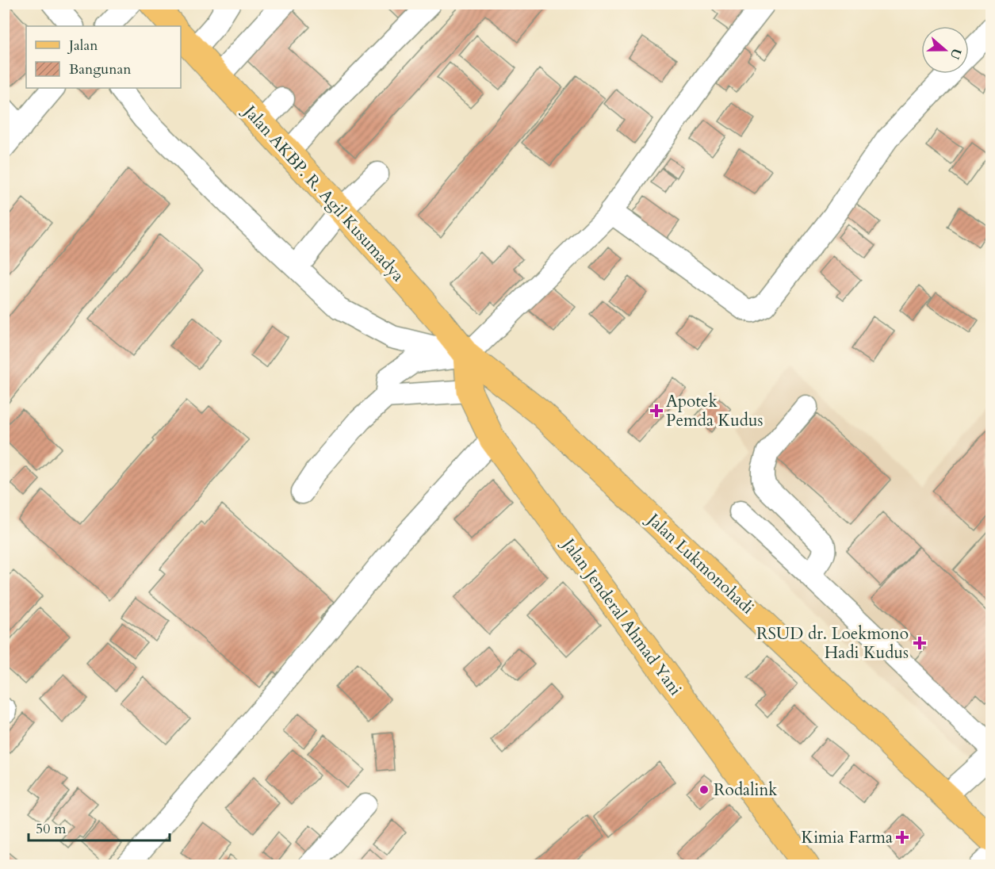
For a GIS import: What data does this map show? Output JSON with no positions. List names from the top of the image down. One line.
{"streets":{"main road":["Jalan AKBP. R. Agil Kusumadya","Jalan Lukmonohadi","Jalan Jenderal Ahmad Yani"]},"crossings":[["Jalan AKBP. R. Agil Kusumadya","Jalan Lukmonohadi"],["Jalan AKBP. R. Agil Kusumadya","Jalan Jenderal Ahmad Yani"],["Jalan Lukmonohadi","Jalan Jenderal Ahmad Yani"]],"places":{"health":["Apotek Pemda Kudus","RSUD dr. Loekmono Hadi Kudus","Kimia Farma"],"other":["Rodalink"]},"legend":["Jalan","Bangunan"],"scale_bar":"50 m","north":"right"}
